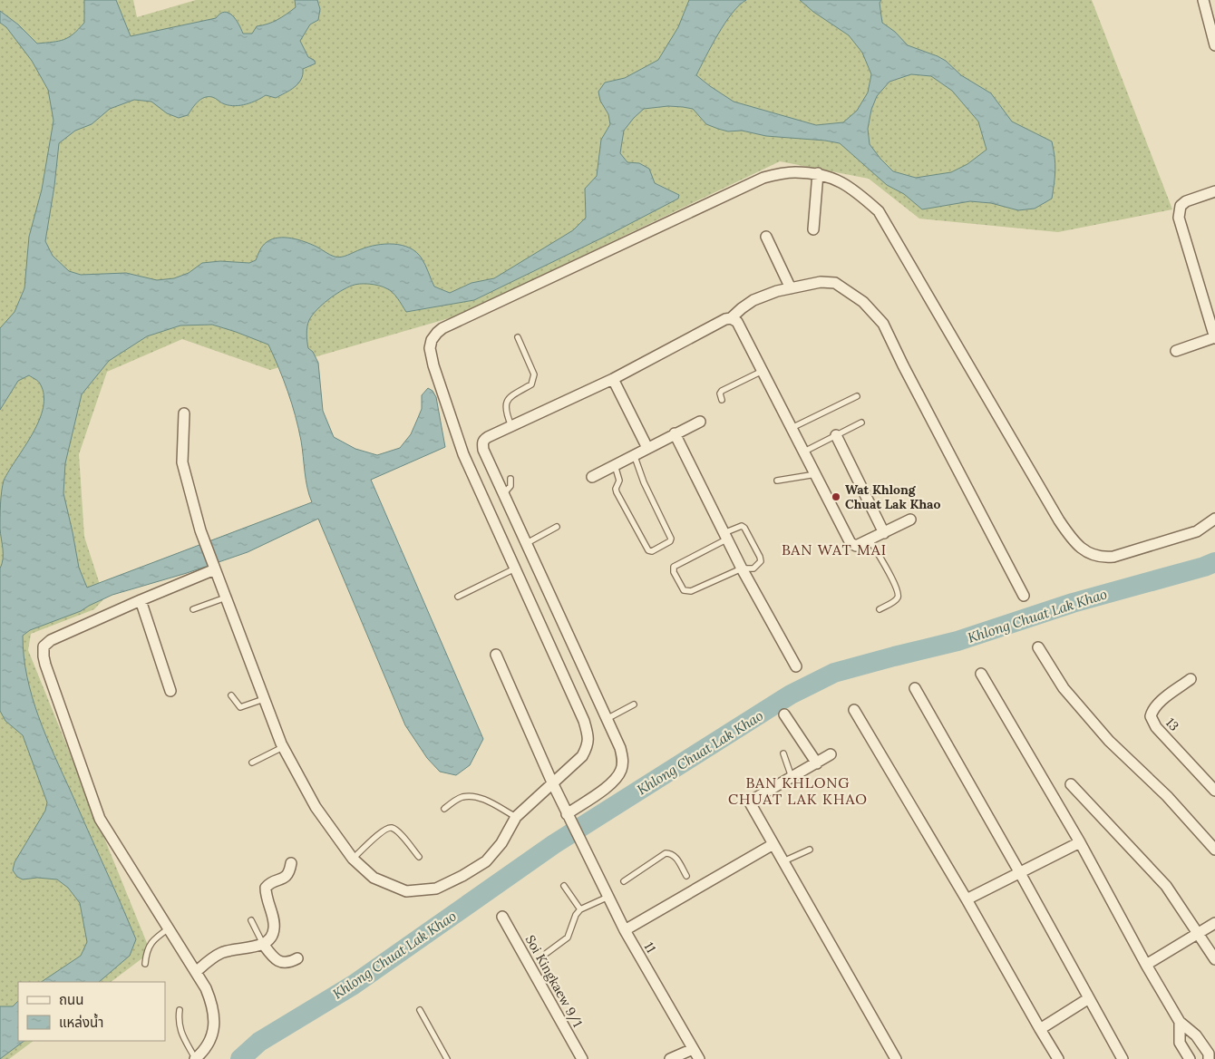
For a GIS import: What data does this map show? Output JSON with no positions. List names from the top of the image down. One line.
{"streets":{"street":["13","11","Soi Kingkaew 9/1"]},"districts":["BAN WAT MAI","BAN KHLONG CHUAT LAK KHAO"],"water":["Khlong Chuat Lak Khao"],"places":["Wat Khlong Chuat Lak Khao"],"legend":["ถนน","แหล่งน้ำ"]}
